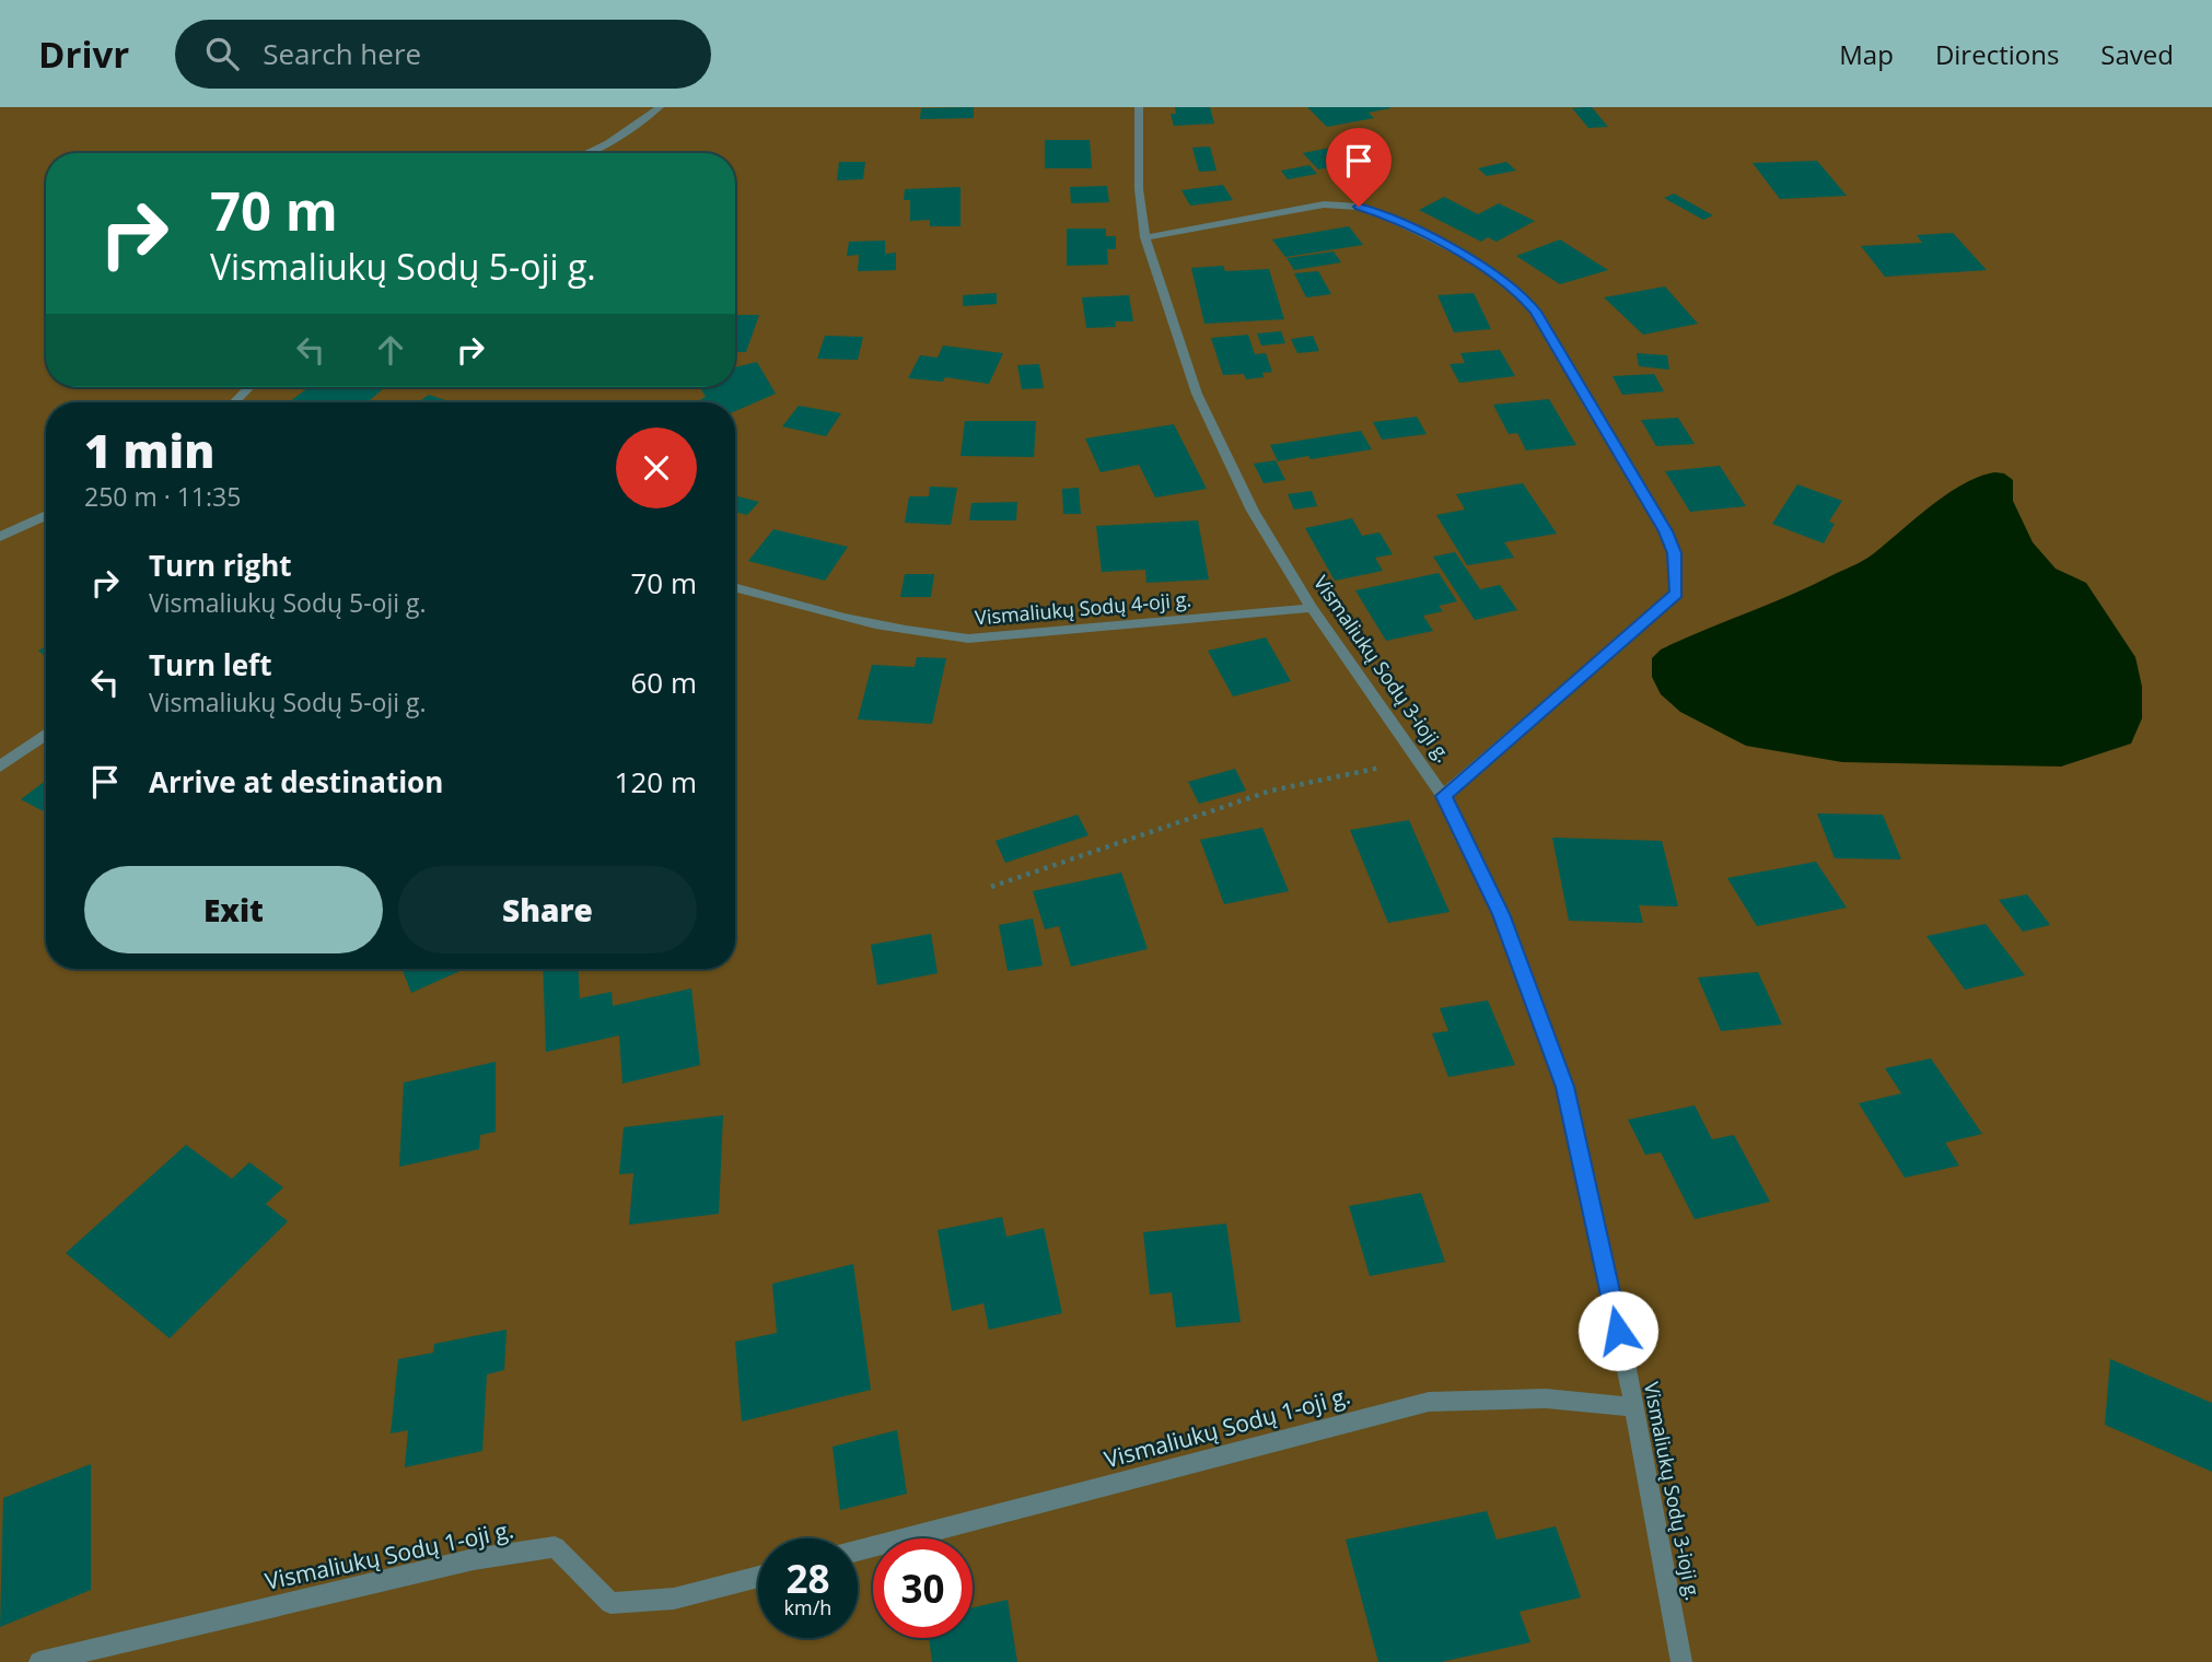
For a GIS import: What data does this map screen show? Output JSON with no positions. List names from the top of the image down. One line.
{"streets":{"street":["Vismaliukų Sodų 4-oji g.","Vismaliukų Sodų 3-ioji g.","Vismaliukų Sodų 1-oji g."]},"crossings":[["Vismaliukų Sodų 4-oji g.","Vismaliukų Sodų 3-ioji g."],["Vismaliukų Sodų 3-ioji g.","Vismaliukų Sodų 1-oji g."]],"page":{"header":"Drivr","search":"Search here","nav":["Map","Directions","Saved"],"turn":["70 m","Vismaliukų Sodų 5-oji g."],"heading":["1 min","250 m · 11:35"],"list":[{"name":"Turn right","note":"Vismaliukų Sodų 5-oji g.","value":"70 m"},{"name":"Turn left","note":"Vismaliukų Sodų 5-oji g.","value":"60 m"},{"name":"Arrive at destination","value":"120 m"}],"buttons":["Exit","Share"],"speed":"28 km/h","limit":"30"}}
